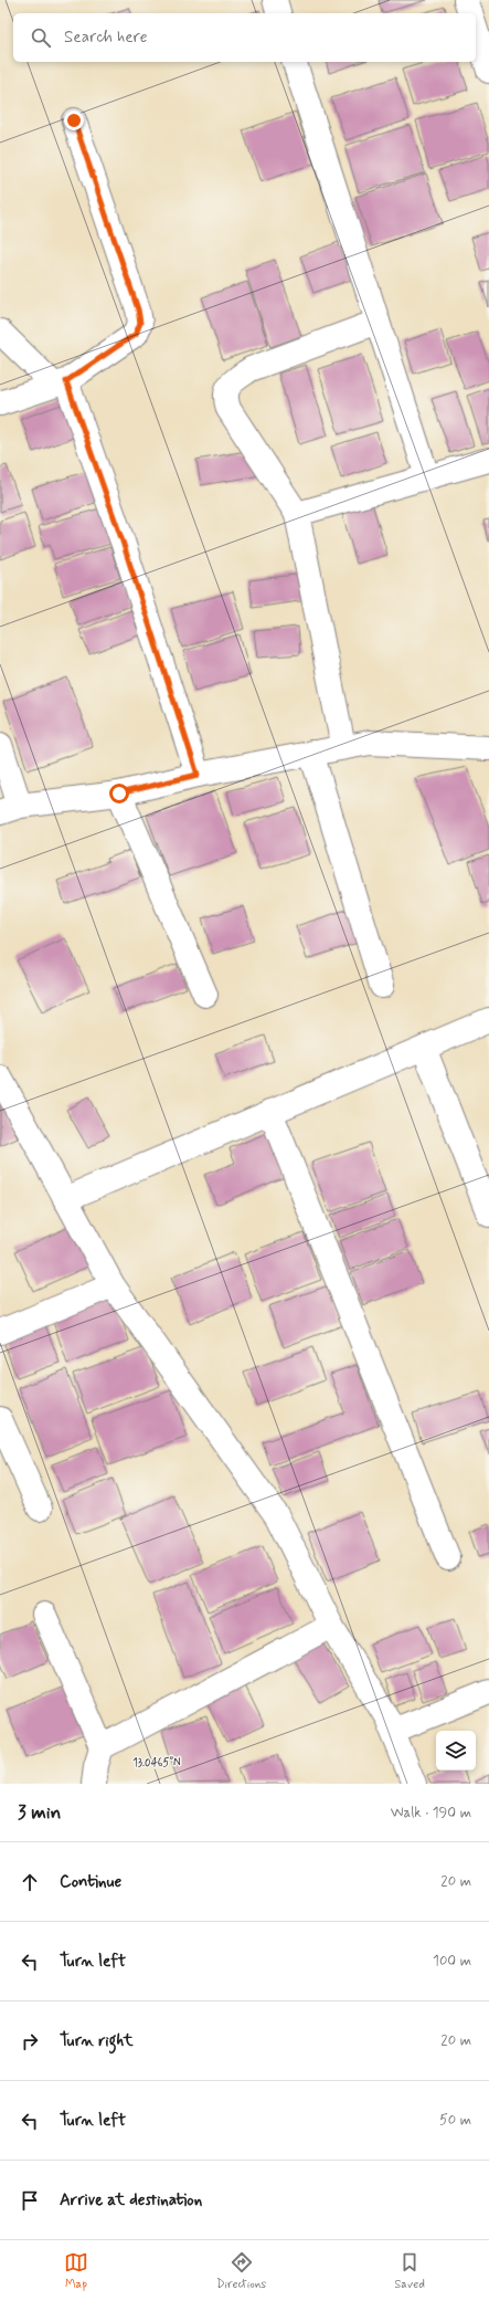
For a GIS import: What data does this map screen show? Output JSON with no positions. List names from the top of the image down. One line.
{"page":{"search":"Search here","heading":["3 min","Walk · 190 m"],"list":[["Continue","20 m"],["Turn left","100 m"],["Turn right","20 m"],["Turn left","50 m"],"Arrive at destination"],"nav":["Map","Directions","Saved"]},"coordinates":["13.0465°N"]}
